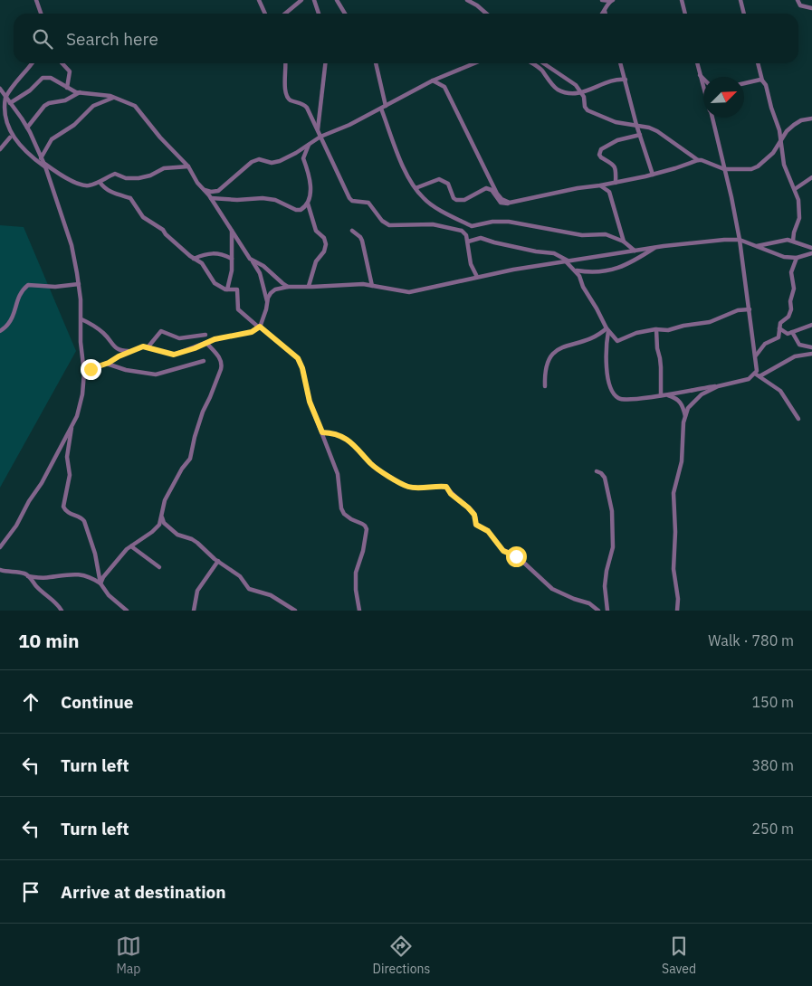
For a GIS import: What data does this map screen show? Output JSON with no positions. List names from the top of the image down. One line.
{"north":"top right","page":{"search":"Search here","heading":["10 min","Walk · 780 m"],"list":[["Continue","150 m"],["Turn left","380 m"],["Turn left","250 m"],"Arrive at destination"],"nav":["Map","Directions","Saved"]}}
